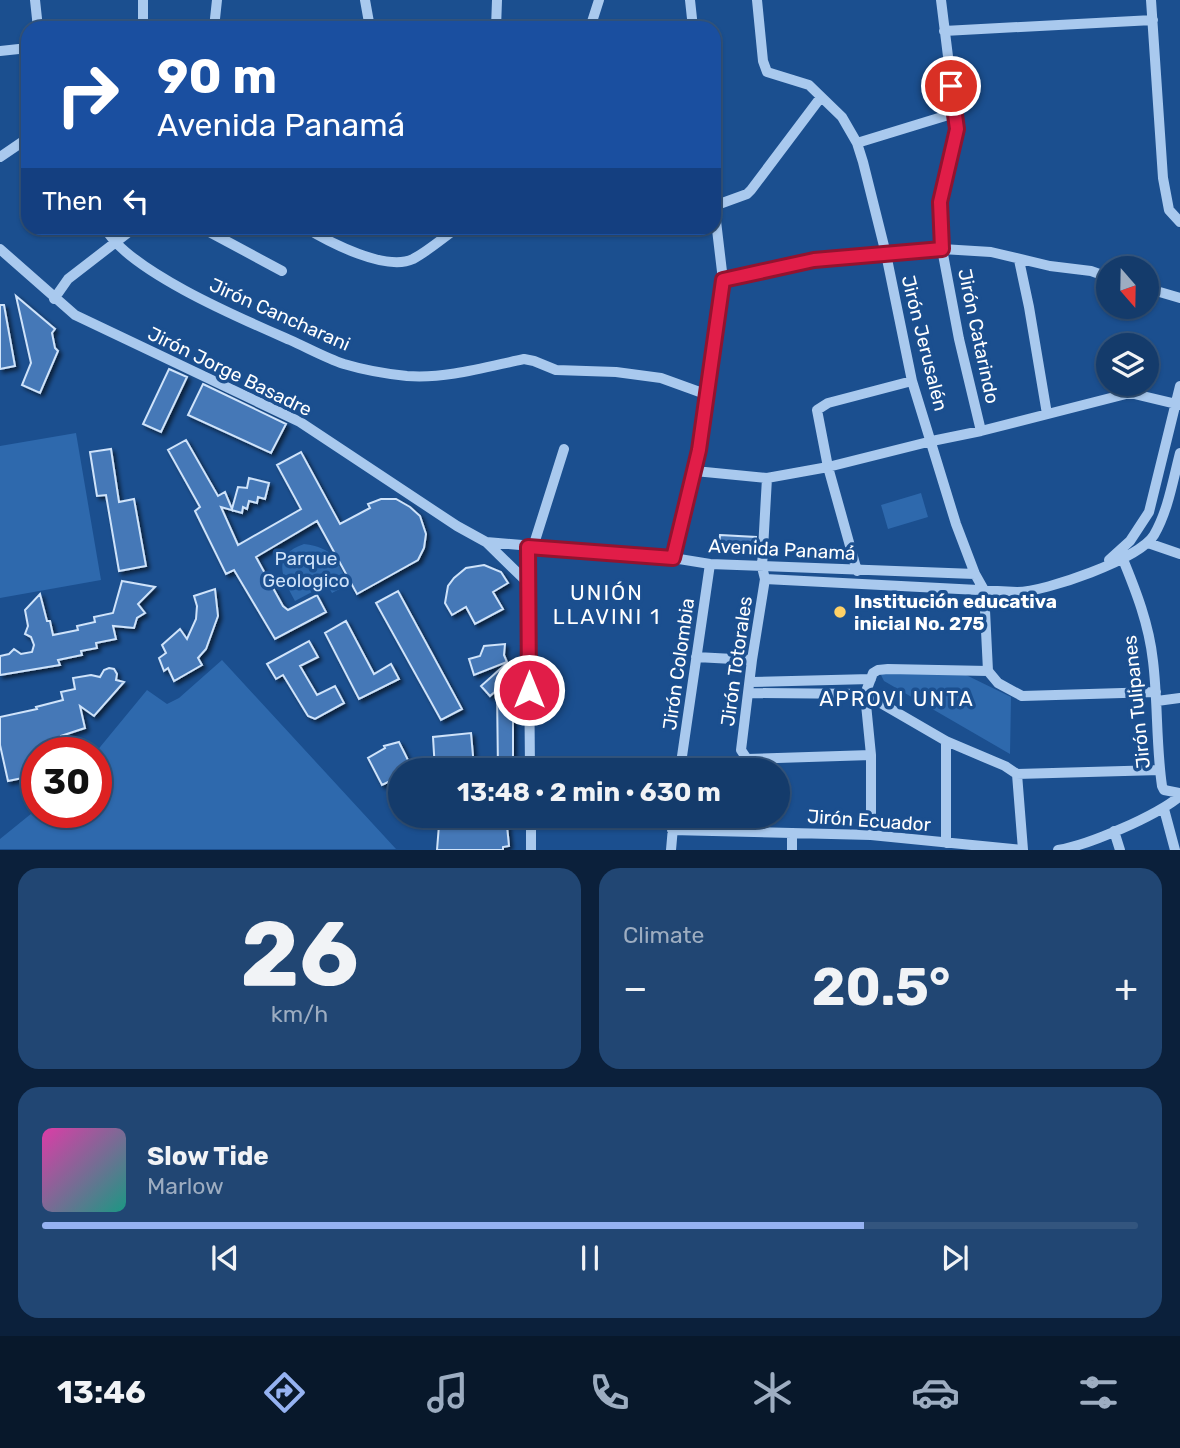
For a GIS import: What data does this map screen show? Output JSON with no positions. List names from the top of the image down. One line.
{"streets":{"street":["Jirón Cancharani","Jirón Catarindo","Jirón Jerusalén","Jirón Jorge Basadre","Avenida Panamá","Jirón Totorales","Jirón Colombia","Jirón Tulipanes","Jirón Ecuador"]},"crossings":[["Jirón Jerusalén","Avenida Panamá"],["Jirón Jorge Basadre","Avenida Panamá"],["Avenida Panamá","Jirón Totorales"],["Avenida Panamá","Jirón Colombia"],["Avenida Panamá","Jirón Tulipanes"]],"districts":["UNIÓN LLAVINI 1","APROVI UNTA"],"parks":["Parque Geologico"],"places":["Institución educativa inicial No. 275"],"north":"bottom","page":{"turn":["90 m","Avenida Panamá"],"then":"Then","limit":"30","trip":"13:48 · 2 min · 630 m","tile":[["26","km/h"],"Climate"],"heat":["−","20.5°","+"],"song":["Slow Tide","Marlow"],"tabs":"13:46"}}
